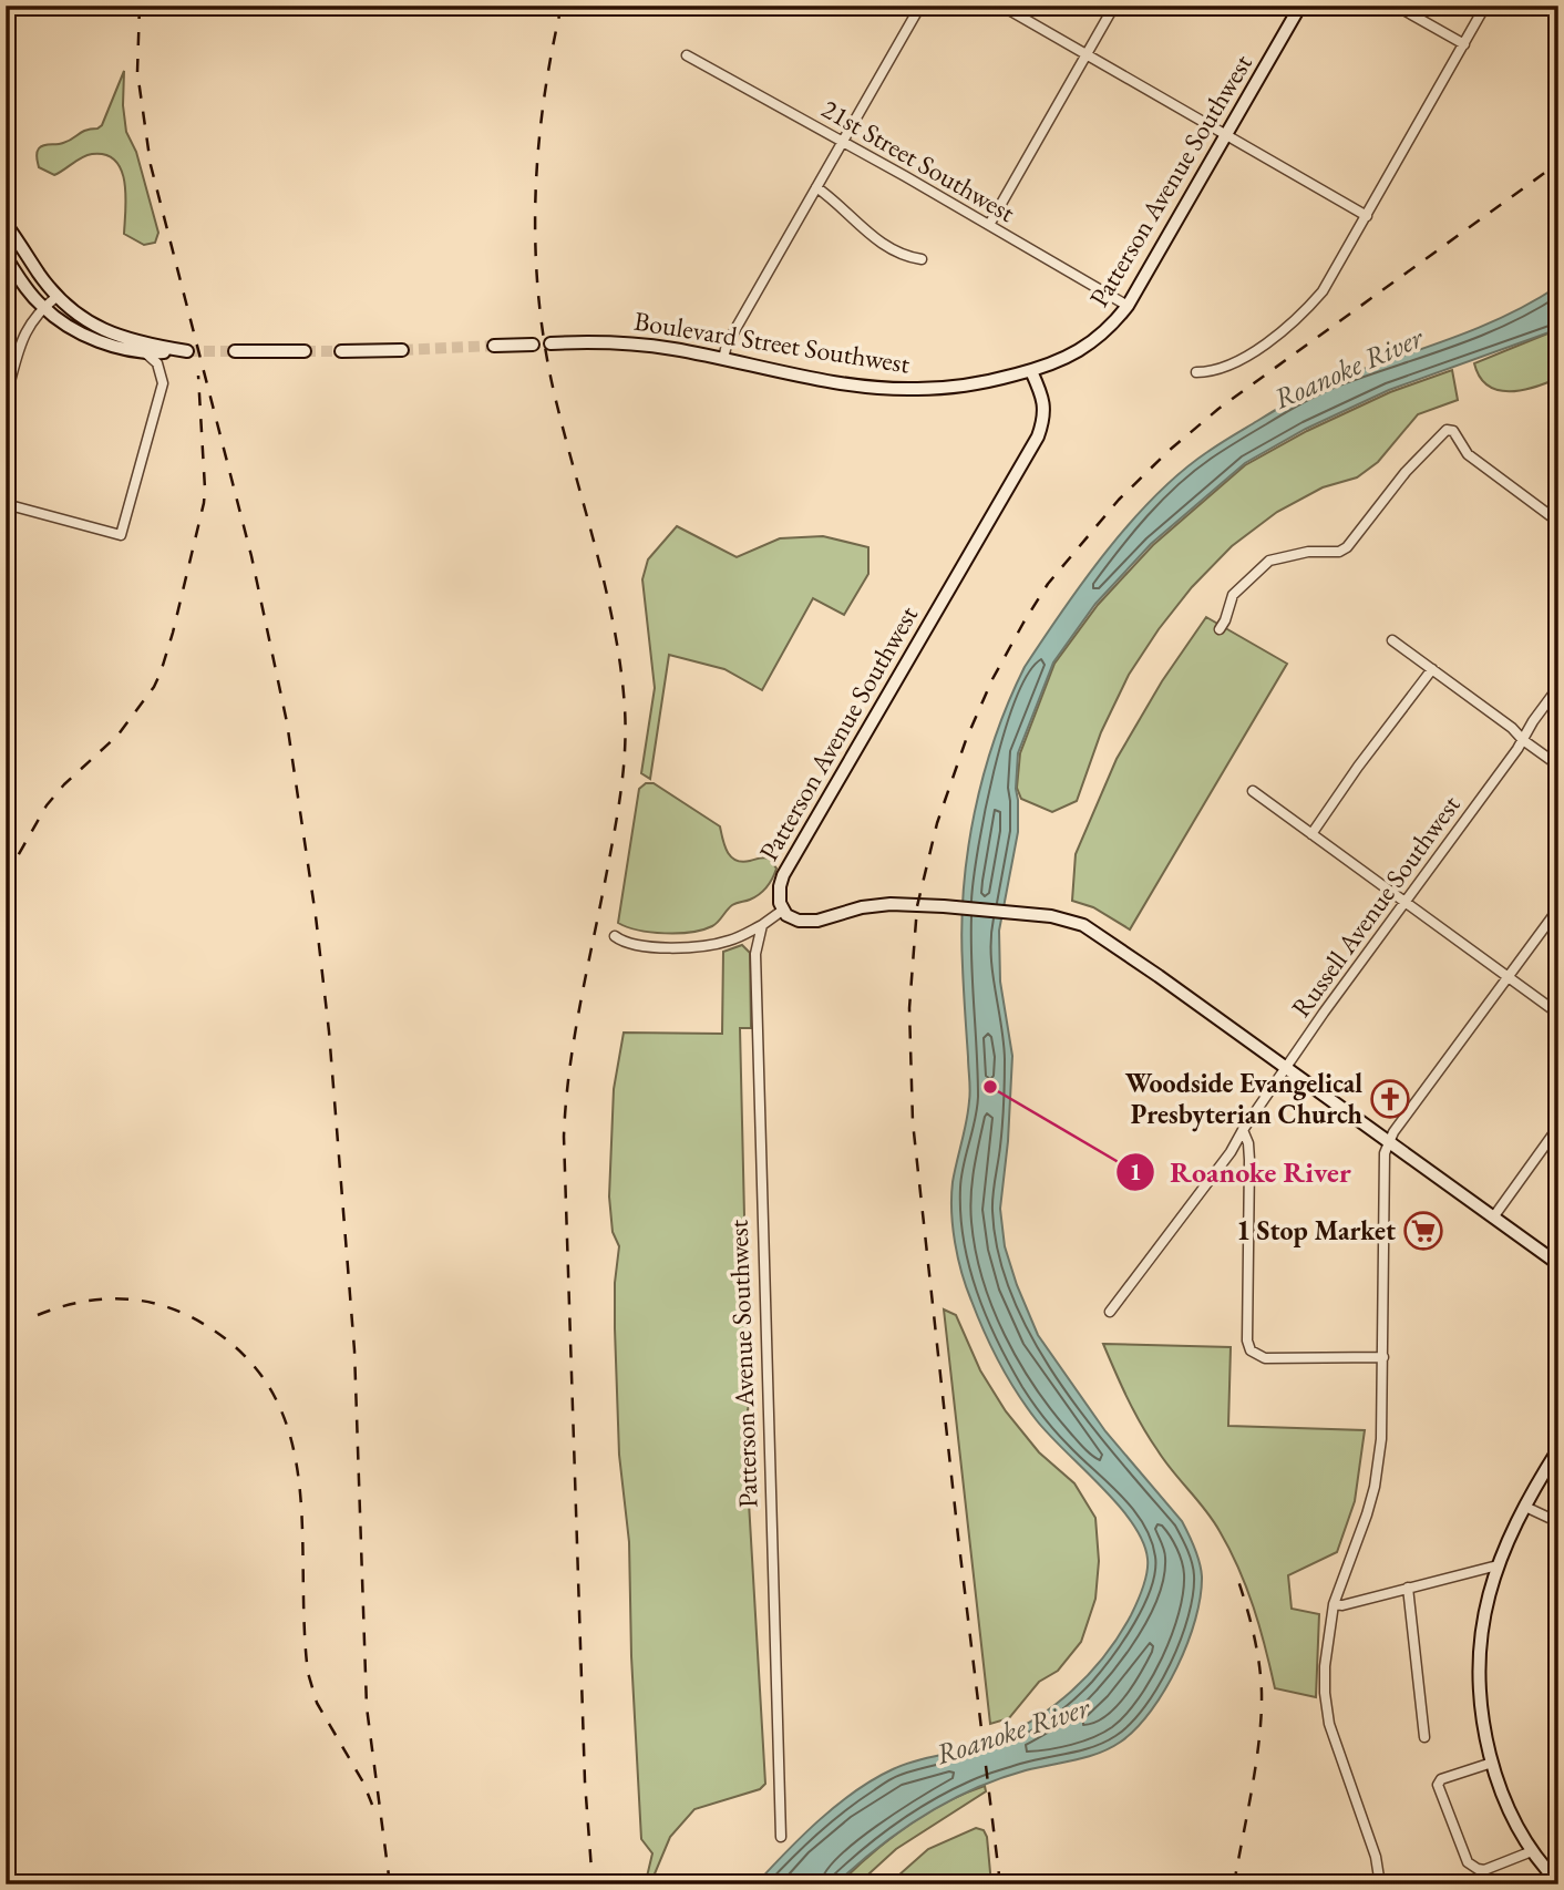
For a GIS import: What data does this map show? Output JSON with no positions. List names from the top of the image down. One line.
{"streets":{"street":["21st Street Southwest","Patterson Avenue Southwest","Boulevard Street Southwest","Russell Avenue Southwest"]},"crossings":[["21st Street Southwest","Patterson Avenue Southwest"],["Patterson Avenue Southwest","Boulevard Street Southwest"]],"water":["Roanoke River"],"places":{"other":["Roanoke River"],"church":["Woodside Evangelical Presbyterian Church"],"supermarket":["1 Stop Market"]}}
